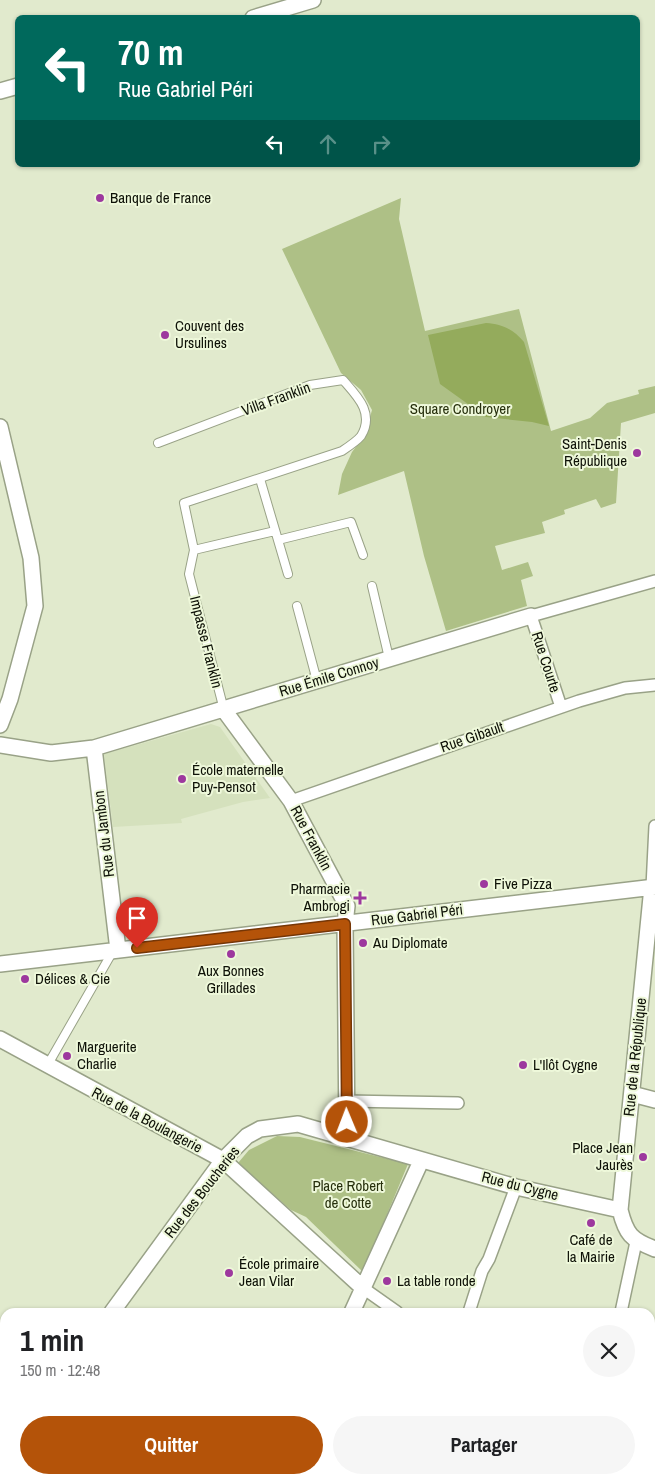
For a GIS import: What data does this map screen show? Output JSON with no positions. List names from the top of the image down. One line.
{"streets":{"street":["Rue Courte","Rue Émile Connoy","Rue Gibault","Rue du Jambon","Rue Franklin","Rue Gabriel Péri","Rue de la République","Rue de la Boulangerie","Rue du Cygne","Rue des Boucheries"],"lane":["Villa Franklin","Impasse Franklin"]},"crossings":[["Villa Franklin","Impasse Franklin"],["Impasse Franklin","Rue Émile Connoy"],["Impasse Franklin","Rue Franklin"],["Rue Courte","Rue Émile Connoy"],["Rue Courte","Rue Gibault"],["Rue Émile Connoy","Rue du Jambon"],["Rue Émile Connoy","Rue Franklin"],["Rue Gibault","Rue Franklin"],["Rue du Jambon","Rue Gabriel Péri"],["Rue Franklin","Rue Gabriel Péri"],["Rue Gabriel Péri","Rue de la République"],["Rue de la République","Rue du Cygne"],["Rue de la Boulangerie","Rue des Boucheries"],["Rue du Cygne","Rue des Boucheries"]],"parks":["Square Condroyer","Place Robert de Cotte"],"places":{"other":["Banque de France","Couvent des Ursulines","Saint-Denis République","École maternelle Puy-Pensot","Five Pizza","Au Diplomate","Aux Bonnes Grillades","Délices & Cie","Marguerite Charlie","L'Ilôt Cygne","Place Jean Jaurès","Café de la Mairie","École primaire Jean Vilar","La table ronde"],"health":["Pharmacie Ambrogi"]},"page":{"turn":["70 m","Rue Gabriel Péri"],"heading":["1 min","150 m · 12:48"],"buttons":["Quitter","Partager"]}}
